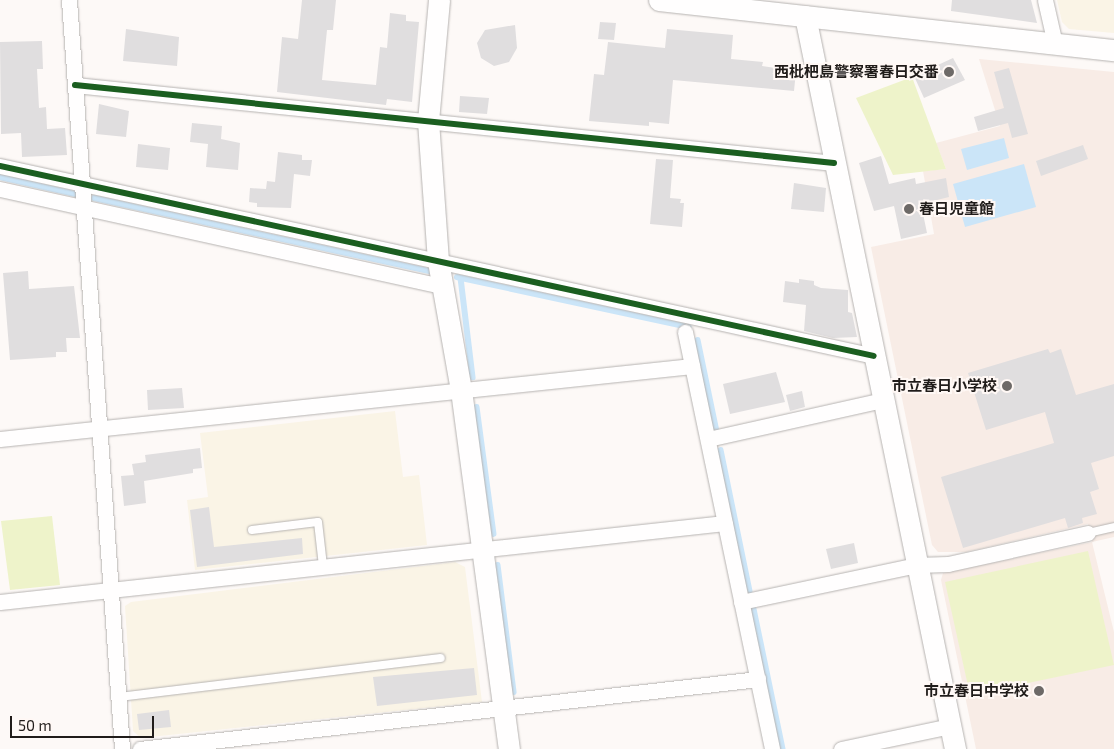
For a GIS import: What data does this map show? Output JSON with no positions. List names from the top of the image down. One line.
{"places":["西枇杷島警察署春日交番","春日児童館","市立春日小学校","市立春日中学校"],"scale_bar":"50 m"}
